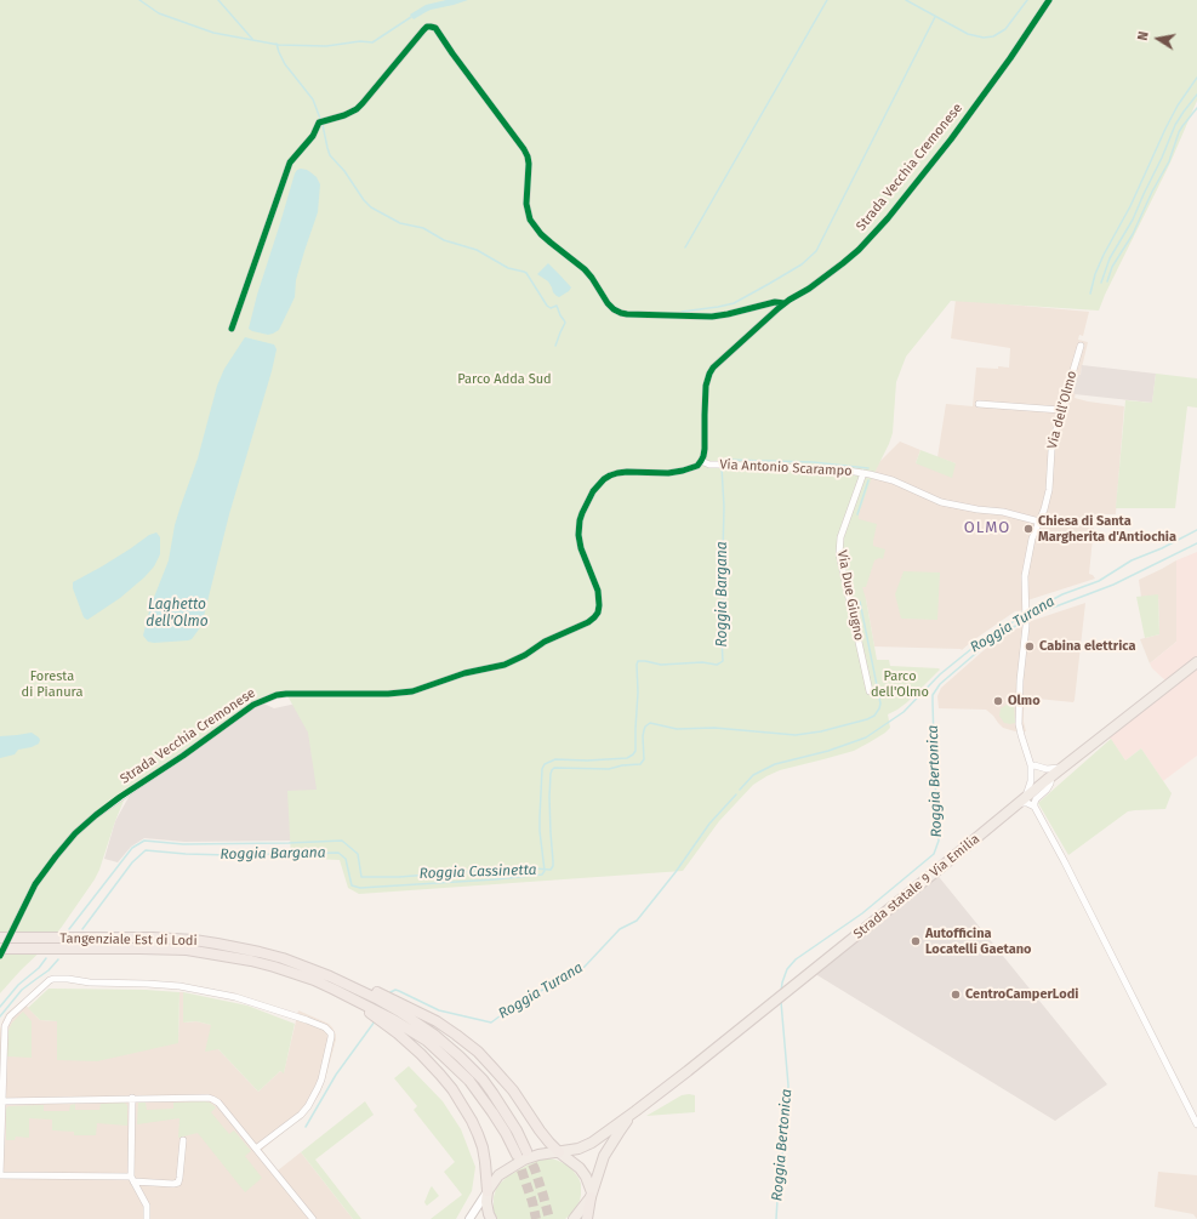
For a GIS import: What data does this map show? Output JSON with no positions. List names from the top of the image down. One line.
{"streets":{"highway":["Tangenziale Est di Lodi"],"main road":["Strada statale 9 Via Emilia"],"street":["Strada Vecchia Cremonese","Via dell’Olmo","Via Antonio Scarampo","Via Due Giugno"]},"crossings":[["Strada Vecchia Cremonese","Via Antonio Scarampo"],["Via dell’Olmo","Via Antonio Scarampo"],["Via dell’Olmo","Strada statale 9 Via Emilia"],["Via Antonio Scarampo","Via Due Giugno"]],"districts":["OLMO"],"water":["Roggia Bargana","Laghetto dell'Olmo","Roggia Turana","Roggia Bertonica","Roggia Cassinetta"],"parks":["Parco Adda Sud","Foresta di Pianura","Parco dell'Olmo"],"places":["Chiesa di Santa Margherita d'Antiochia","Cabina elettrica","Olmo","Autofficina Locatelli Gaetano","CentroCamperLodi"],"north":"left"}
